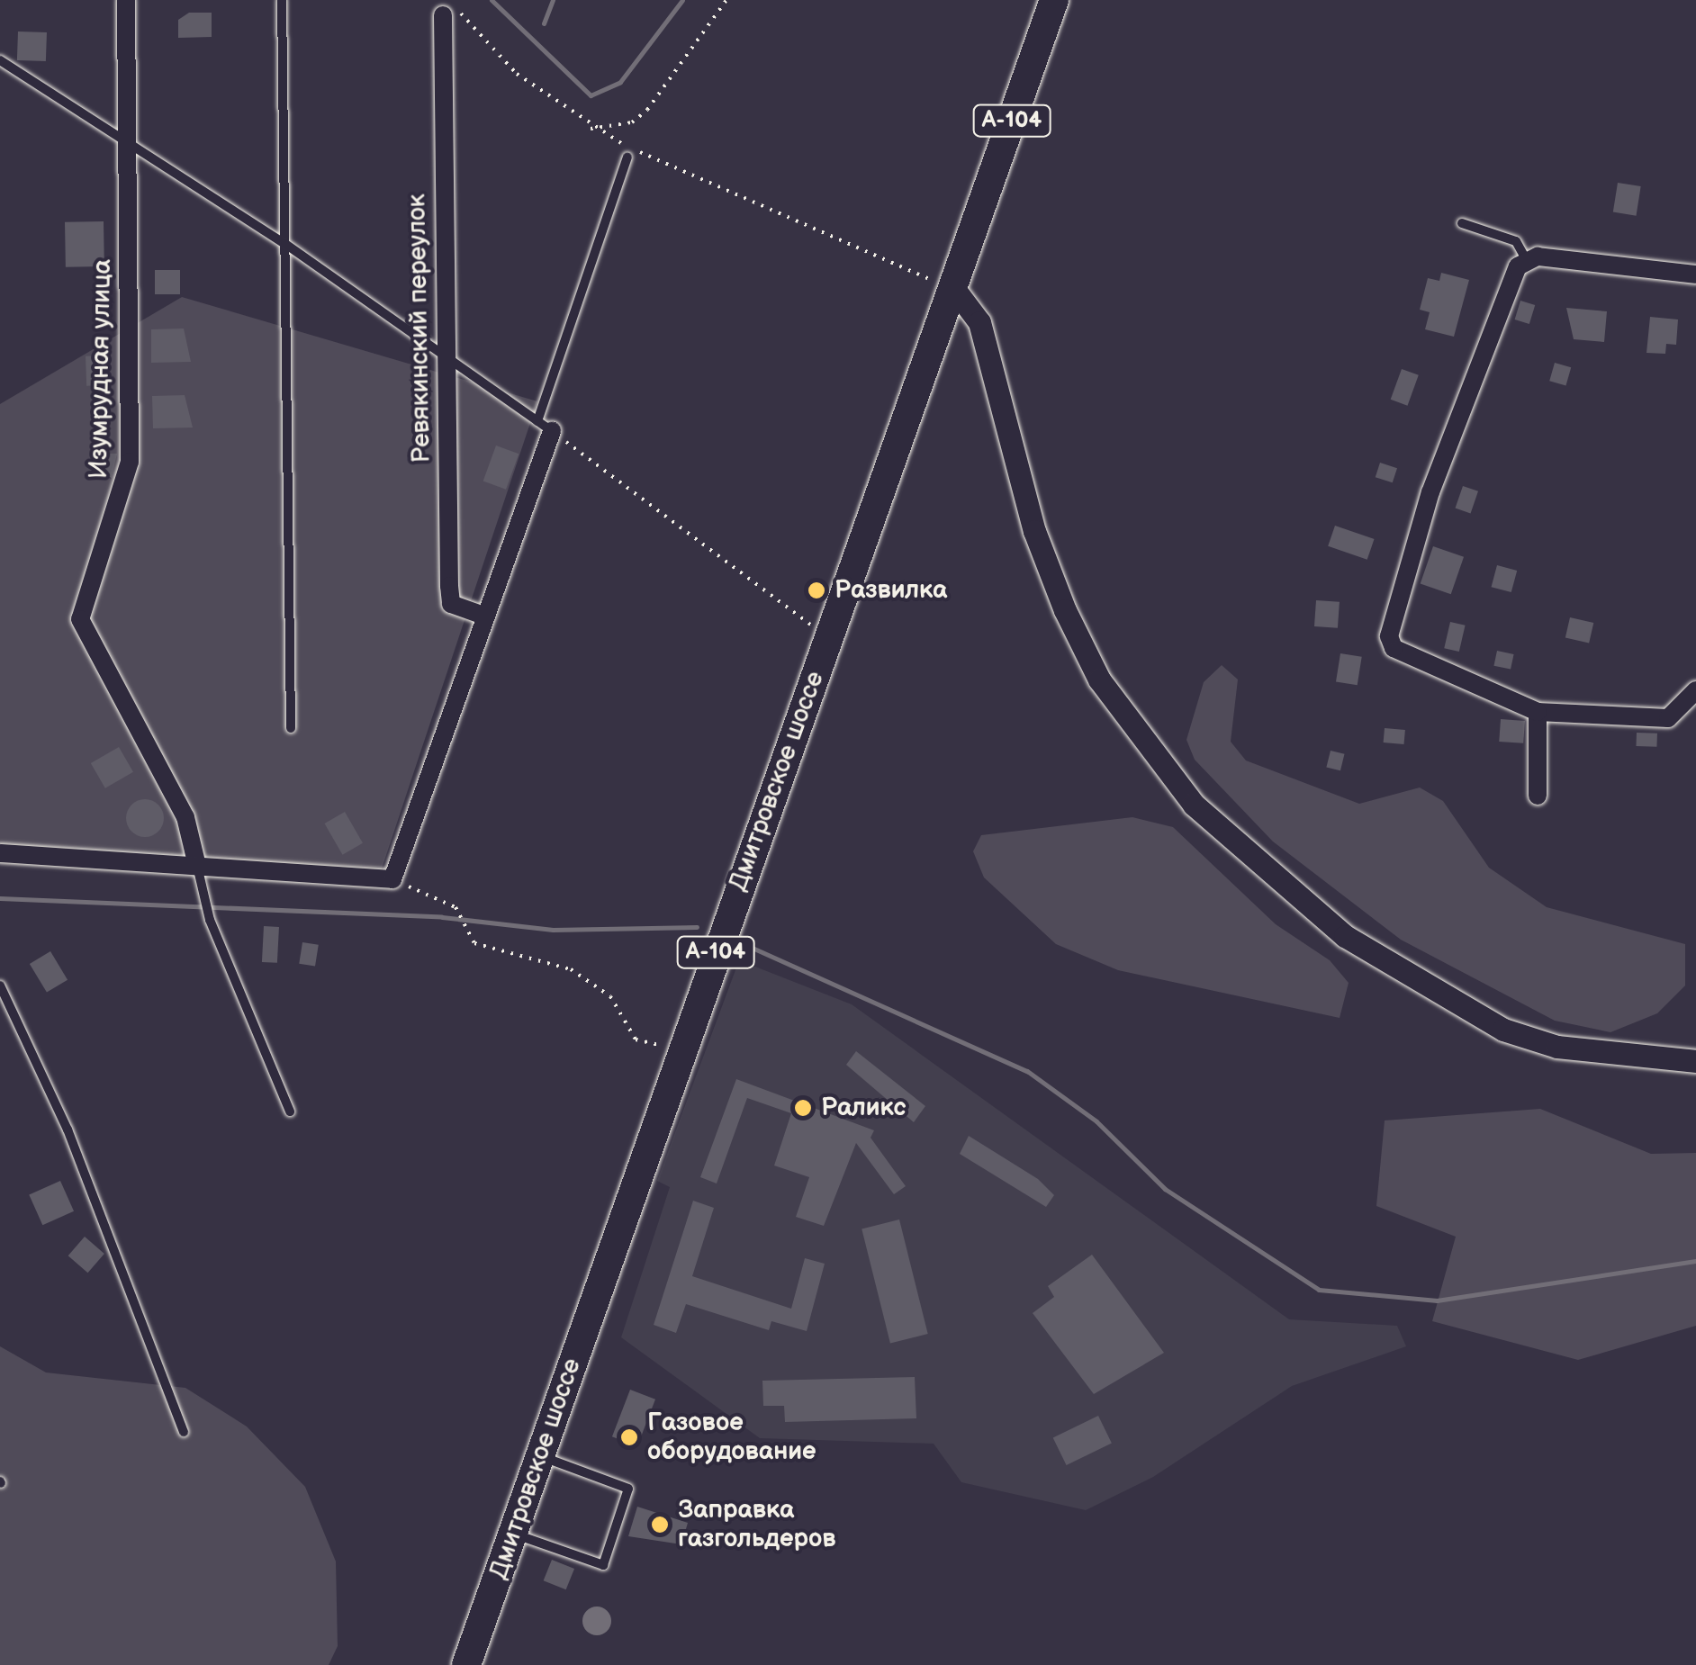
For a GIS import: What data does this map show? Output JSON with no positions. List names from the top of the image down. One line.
{"streets":{"highway":["А-104","Дмитровское шоссе"],"street":["Ревякинский переулок","Изумрудная улица"]},"places":["Развилка","Раликс","Газовое оборудование","Заправка газгольдеров"]}
